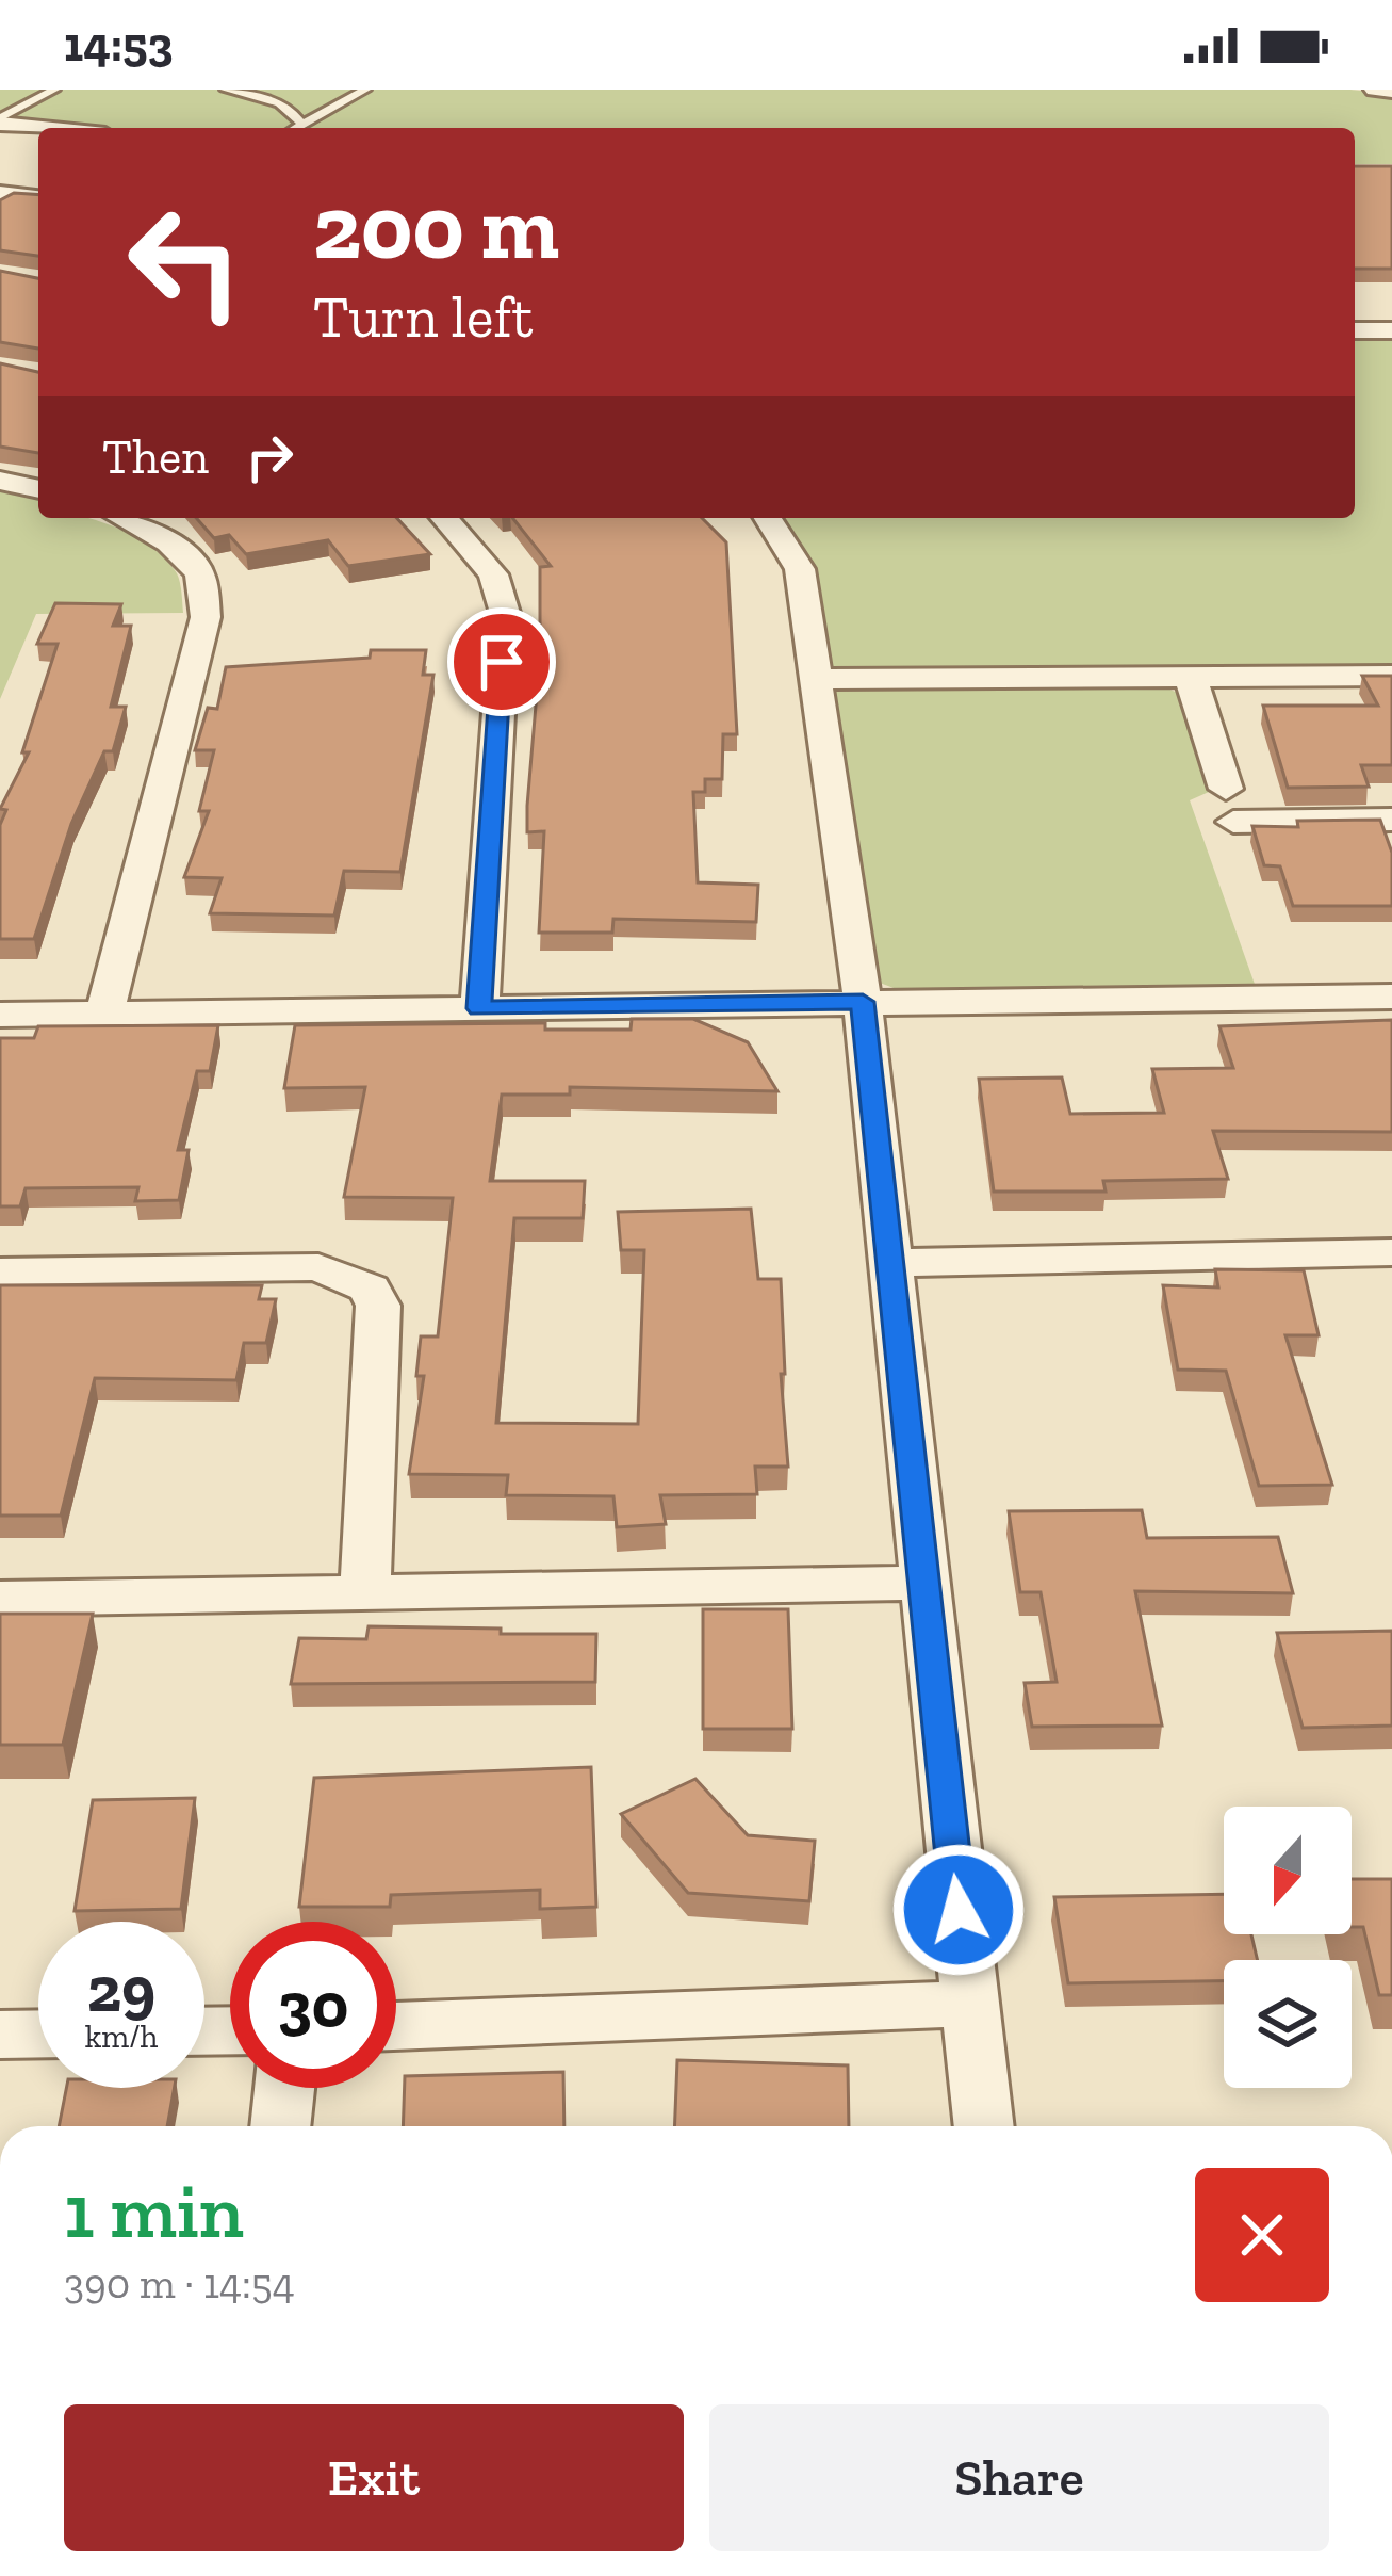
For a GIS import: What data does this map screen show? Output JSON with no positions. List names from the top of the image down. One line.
{"north":"bottom","page":{"status":"14:53","turn":["200 m","Turn left"],"then":"Then","speed":"29 km/h","limit":"30","heading":["1 min","390 m · 14:54"],"buttons":["Exit","Share"]}}
